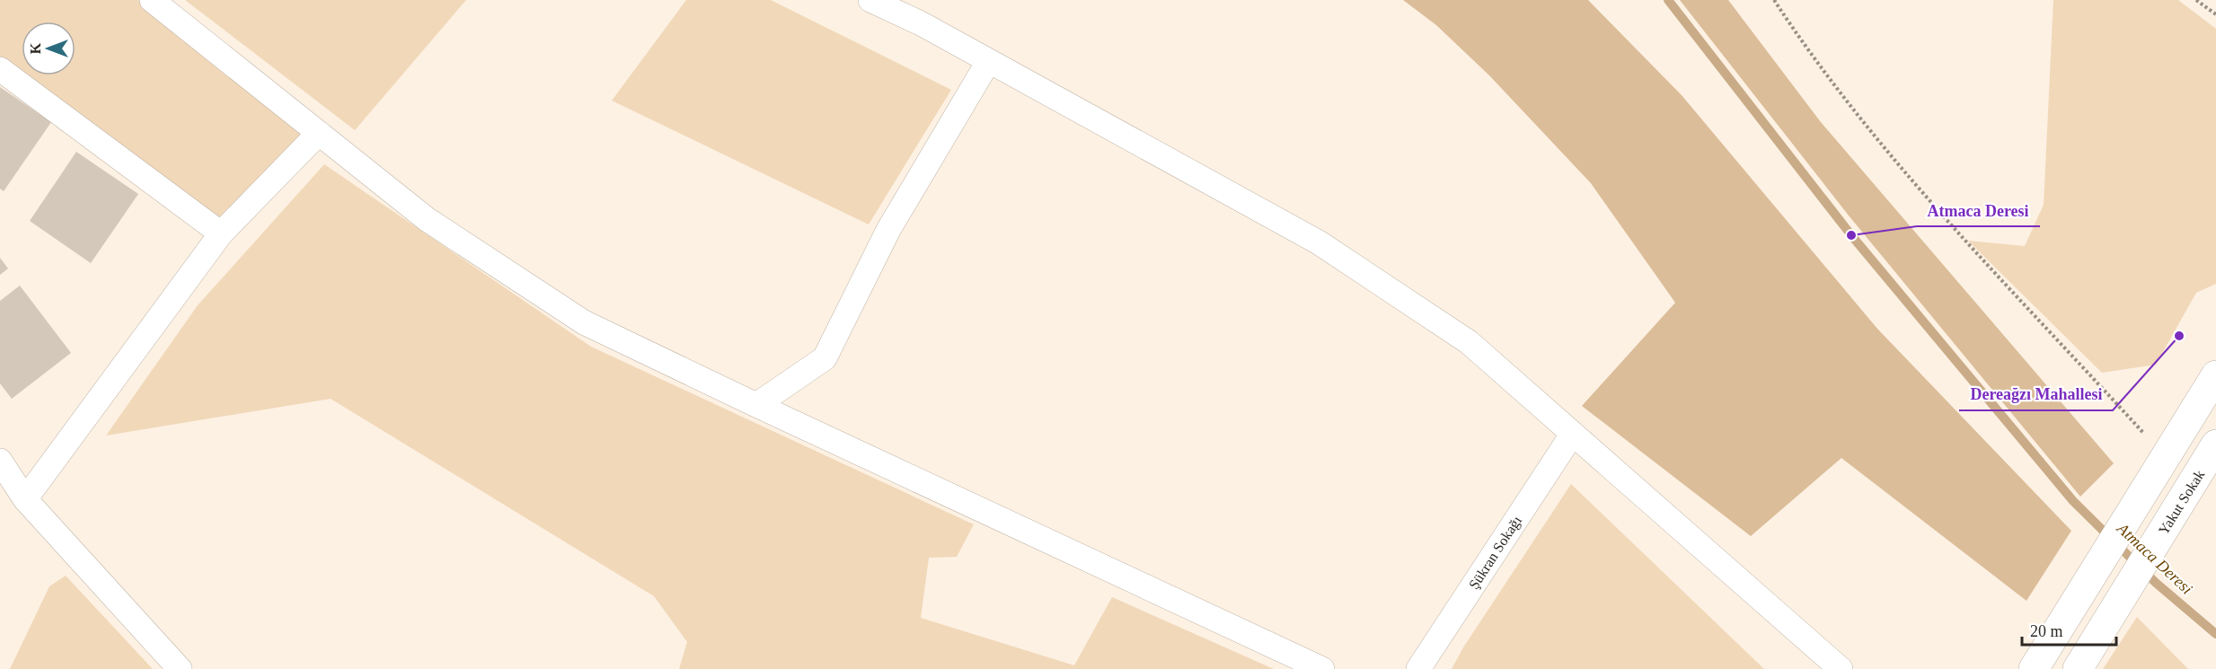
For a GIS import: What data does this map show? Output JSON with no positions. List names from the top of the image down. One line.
{"streets":{"street":["Yakut Sokak","Şükran Sokağı"]},"water":["Atmaca Deresi"],"places":["Atmaca Deresi","Dereağzı Mahallesi"],"scale_bar":"20 m","north":"left"}
